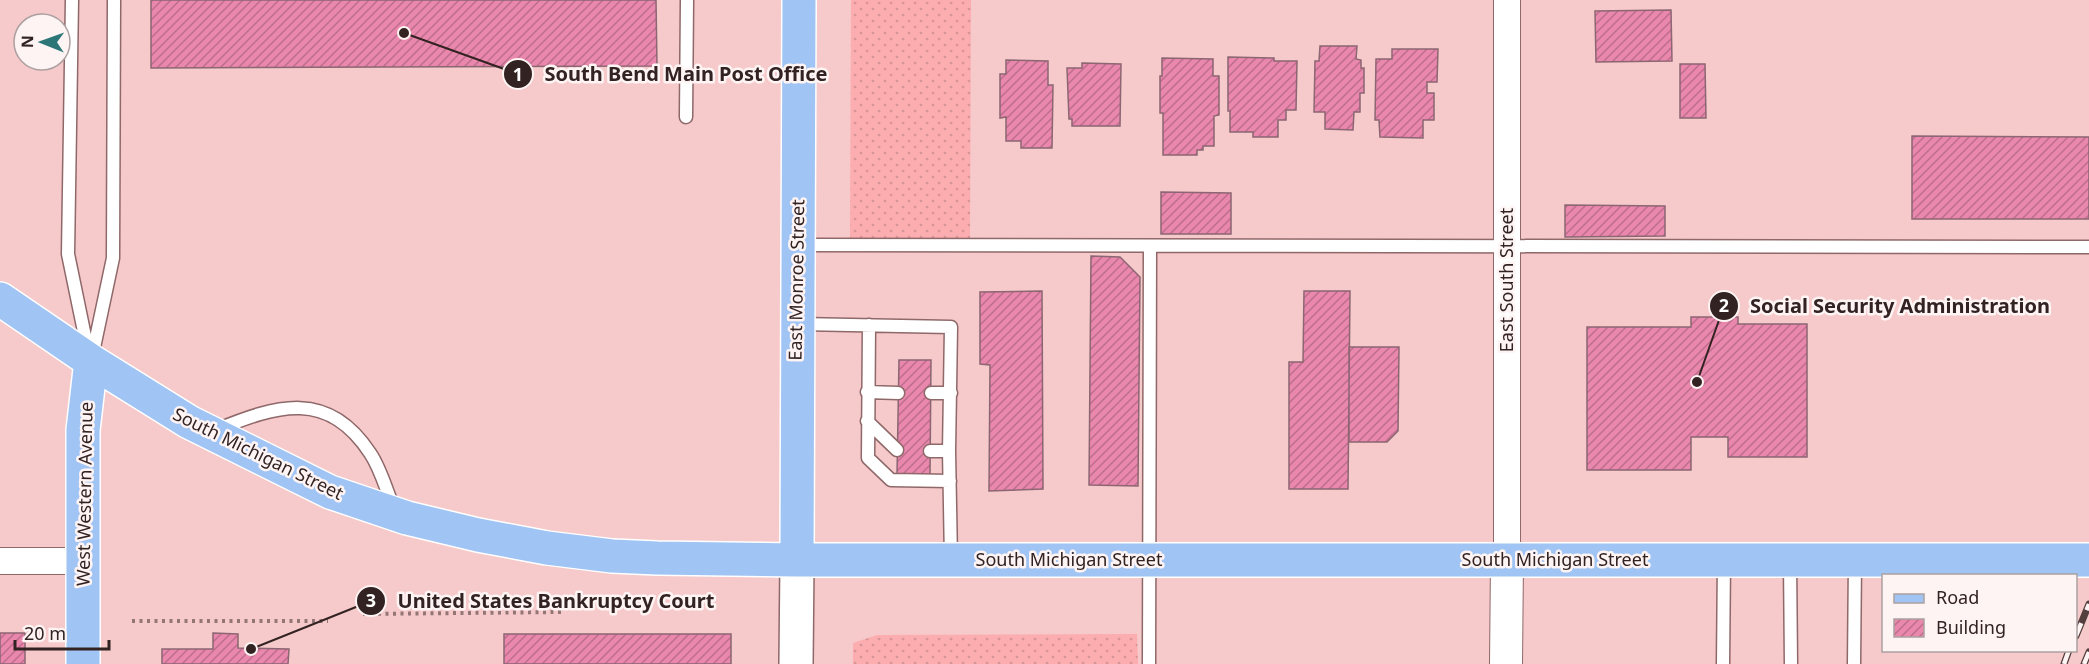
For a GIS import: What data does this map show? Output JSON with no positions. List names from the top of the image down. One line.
{"streets":{"main road":["East Monroe Street","South Michigan Street","West Western Avenue"],"street":["East South Street"]},"crossings":[["East Monroe Street","South Michigan Street"],["East South Street","South Michigan Street"],["South Michigan Street","West Western Avenue"]],"places":["South Bend Main Post Office","Social Security Administration","United States Bankruptcy Court"],"legend":["Road","Building"],"scale_bar":"20 m","north":"left"}
